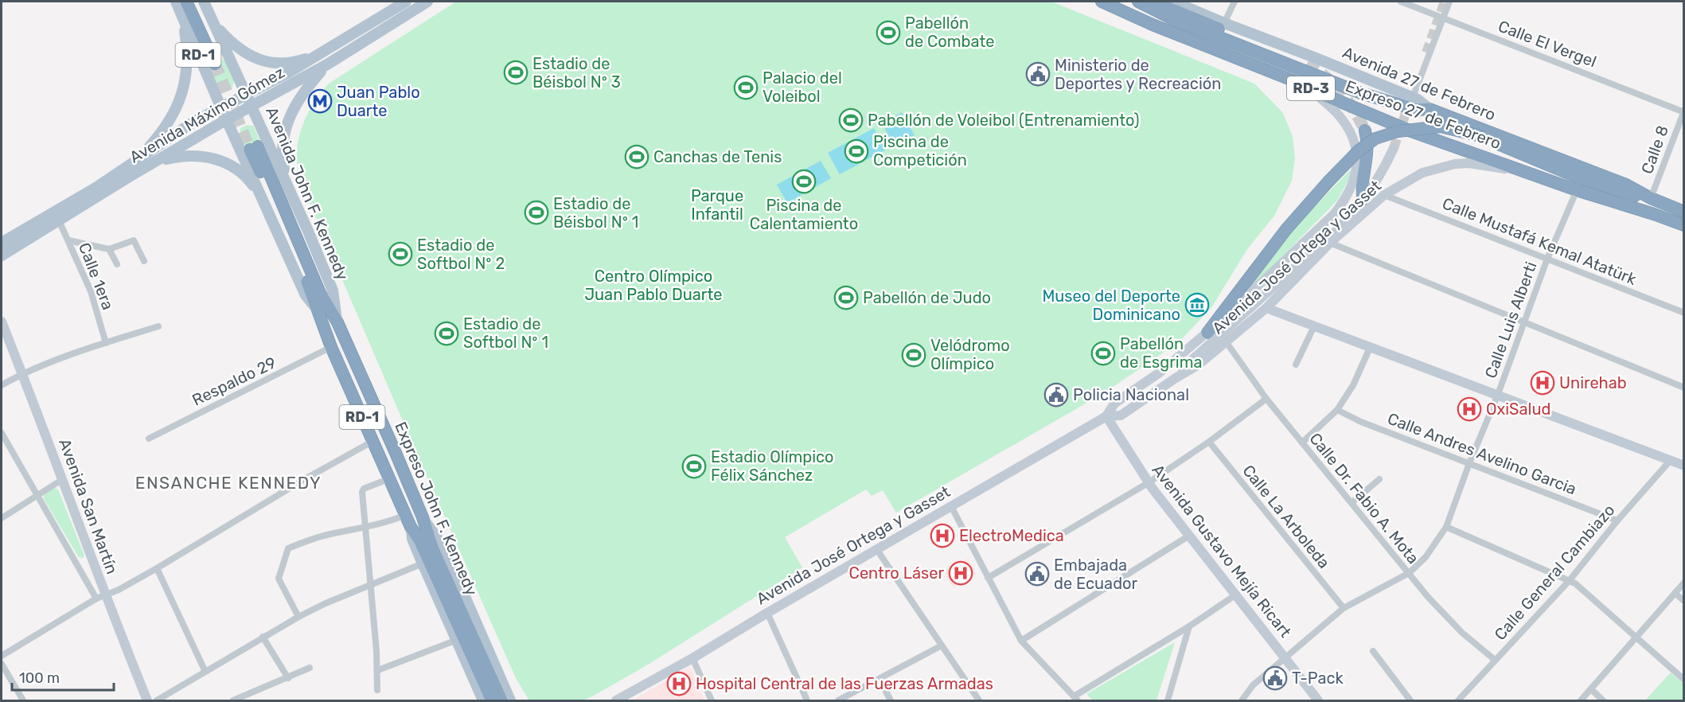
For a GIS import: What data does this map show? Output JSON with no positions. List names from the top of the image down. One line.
{"streets":{"highway":["RD-1","Avenida 27 de Febrero","RD-3","Expreso 27 de Febrero","Expreso John F. Kennedy"],"main road":["Avenida Máximo Gómez","Avenida John F. Kennedy","Avenida José Ortega y Gasset","Avenida San Martín","Avenida Gustavo Mejía Ricart"],"street":["Calle El Vergel","Calle 8","Calle Mustafá Kemal Atatürk","Calle 1era","Calle Luis Alberti","Respaldo 29","Calle Andres Avelino Garcia","Calle Dr. Fabio A. Mota","Calle La Arboleda","Calle General Cambiazo"]},"crossings":[["Calle El Vergel","Calle 8"],["RD-1","Avenida Máximo Gómez"],["RD-1","Avenida John F. Kennedy"],["RD-1","Expreso John F. Kennedy"],["Avenida 27 de Febrero","RD-3"],["Avenida 27 de Febrero","Expreso 27 de Febrero"],["Avenida 27 de Febrero","Calle 8"],["RD-3","Calle 8"],["Avenida Máximo Gómez","Avenida John F. Kennedy"],["Avenida Máximo Gómez","Calle 1era"],["Expreso 27 de Febrero","Avenida José Ortega y Gasset"],["Expreso 27 de Febrero","Calle Luis Alberti"],["Avenida John F. Kennedy","Expreso John F. Kennedy"],["Calle Mustafá Kemal Atatürk","Avenida José Ortega y Gasset"],["Calle Mustafá Kemal Atatürk","Calle Luis Alberti"],["Avenida José Ortega y Gasset","Calle Dr. Fabio A. Mota"],["Avenida José Ortega y Gasset","Avenida Gustavo Mejía Ricart"],["Calle Luis Alberti","Calle Andres Avelino Garcia"],["Calle Luis Alberti","Calle Dr. Fabio A. Mota"],["Calle Luis Alberti","Calle La Arboleda"],["Calle Luis Alberti","Avenida Gustavo Mejía Ricart"],["Respaldo 29","Expreso John F. Kennedy"],["Calle Andres Avelino Garcia","Calle General Cambiazo"],["Calle Dr. Fabio A. Mota","Calle General Cambiazo"]],"districts":["ENSANCHE KENNEDY"],"parks":["Parque Infantil","Centro Olímpico Juan Pablo Duarte"],"places":{"sports":["Pabellón de Combate","Estadio de Béisbol Nº 3","Palacio del Voleibol","Pabellón de Voleibol (Entrenamiento)","Piscina de Competición","Canchas de Tenis","Piscina de Calentamiento","Estadio de Béisbol Nº 1","Estadio de Softbol Nº 2","Pabellón de Judo","Estadio de Softbol Nº 1","Pabellón de Esgrima","Velódromo Olímpico","Estadio Olímpico Félix Sánchez"],"public building":["Ministerio de Deportes y Recreación","Policia Nacional","Embajada de Ecuador","T-Pack"],"metro station":["Juan Pablo Duarte"],"museum":["Museo del Deporte Dominicano"],"hospital":["Unirehab","OxiSalud","ElectroMedica","Centro Láser","Hospital Central de las Fuerzas Armadas"]},"scale_bar":"100 m"}
